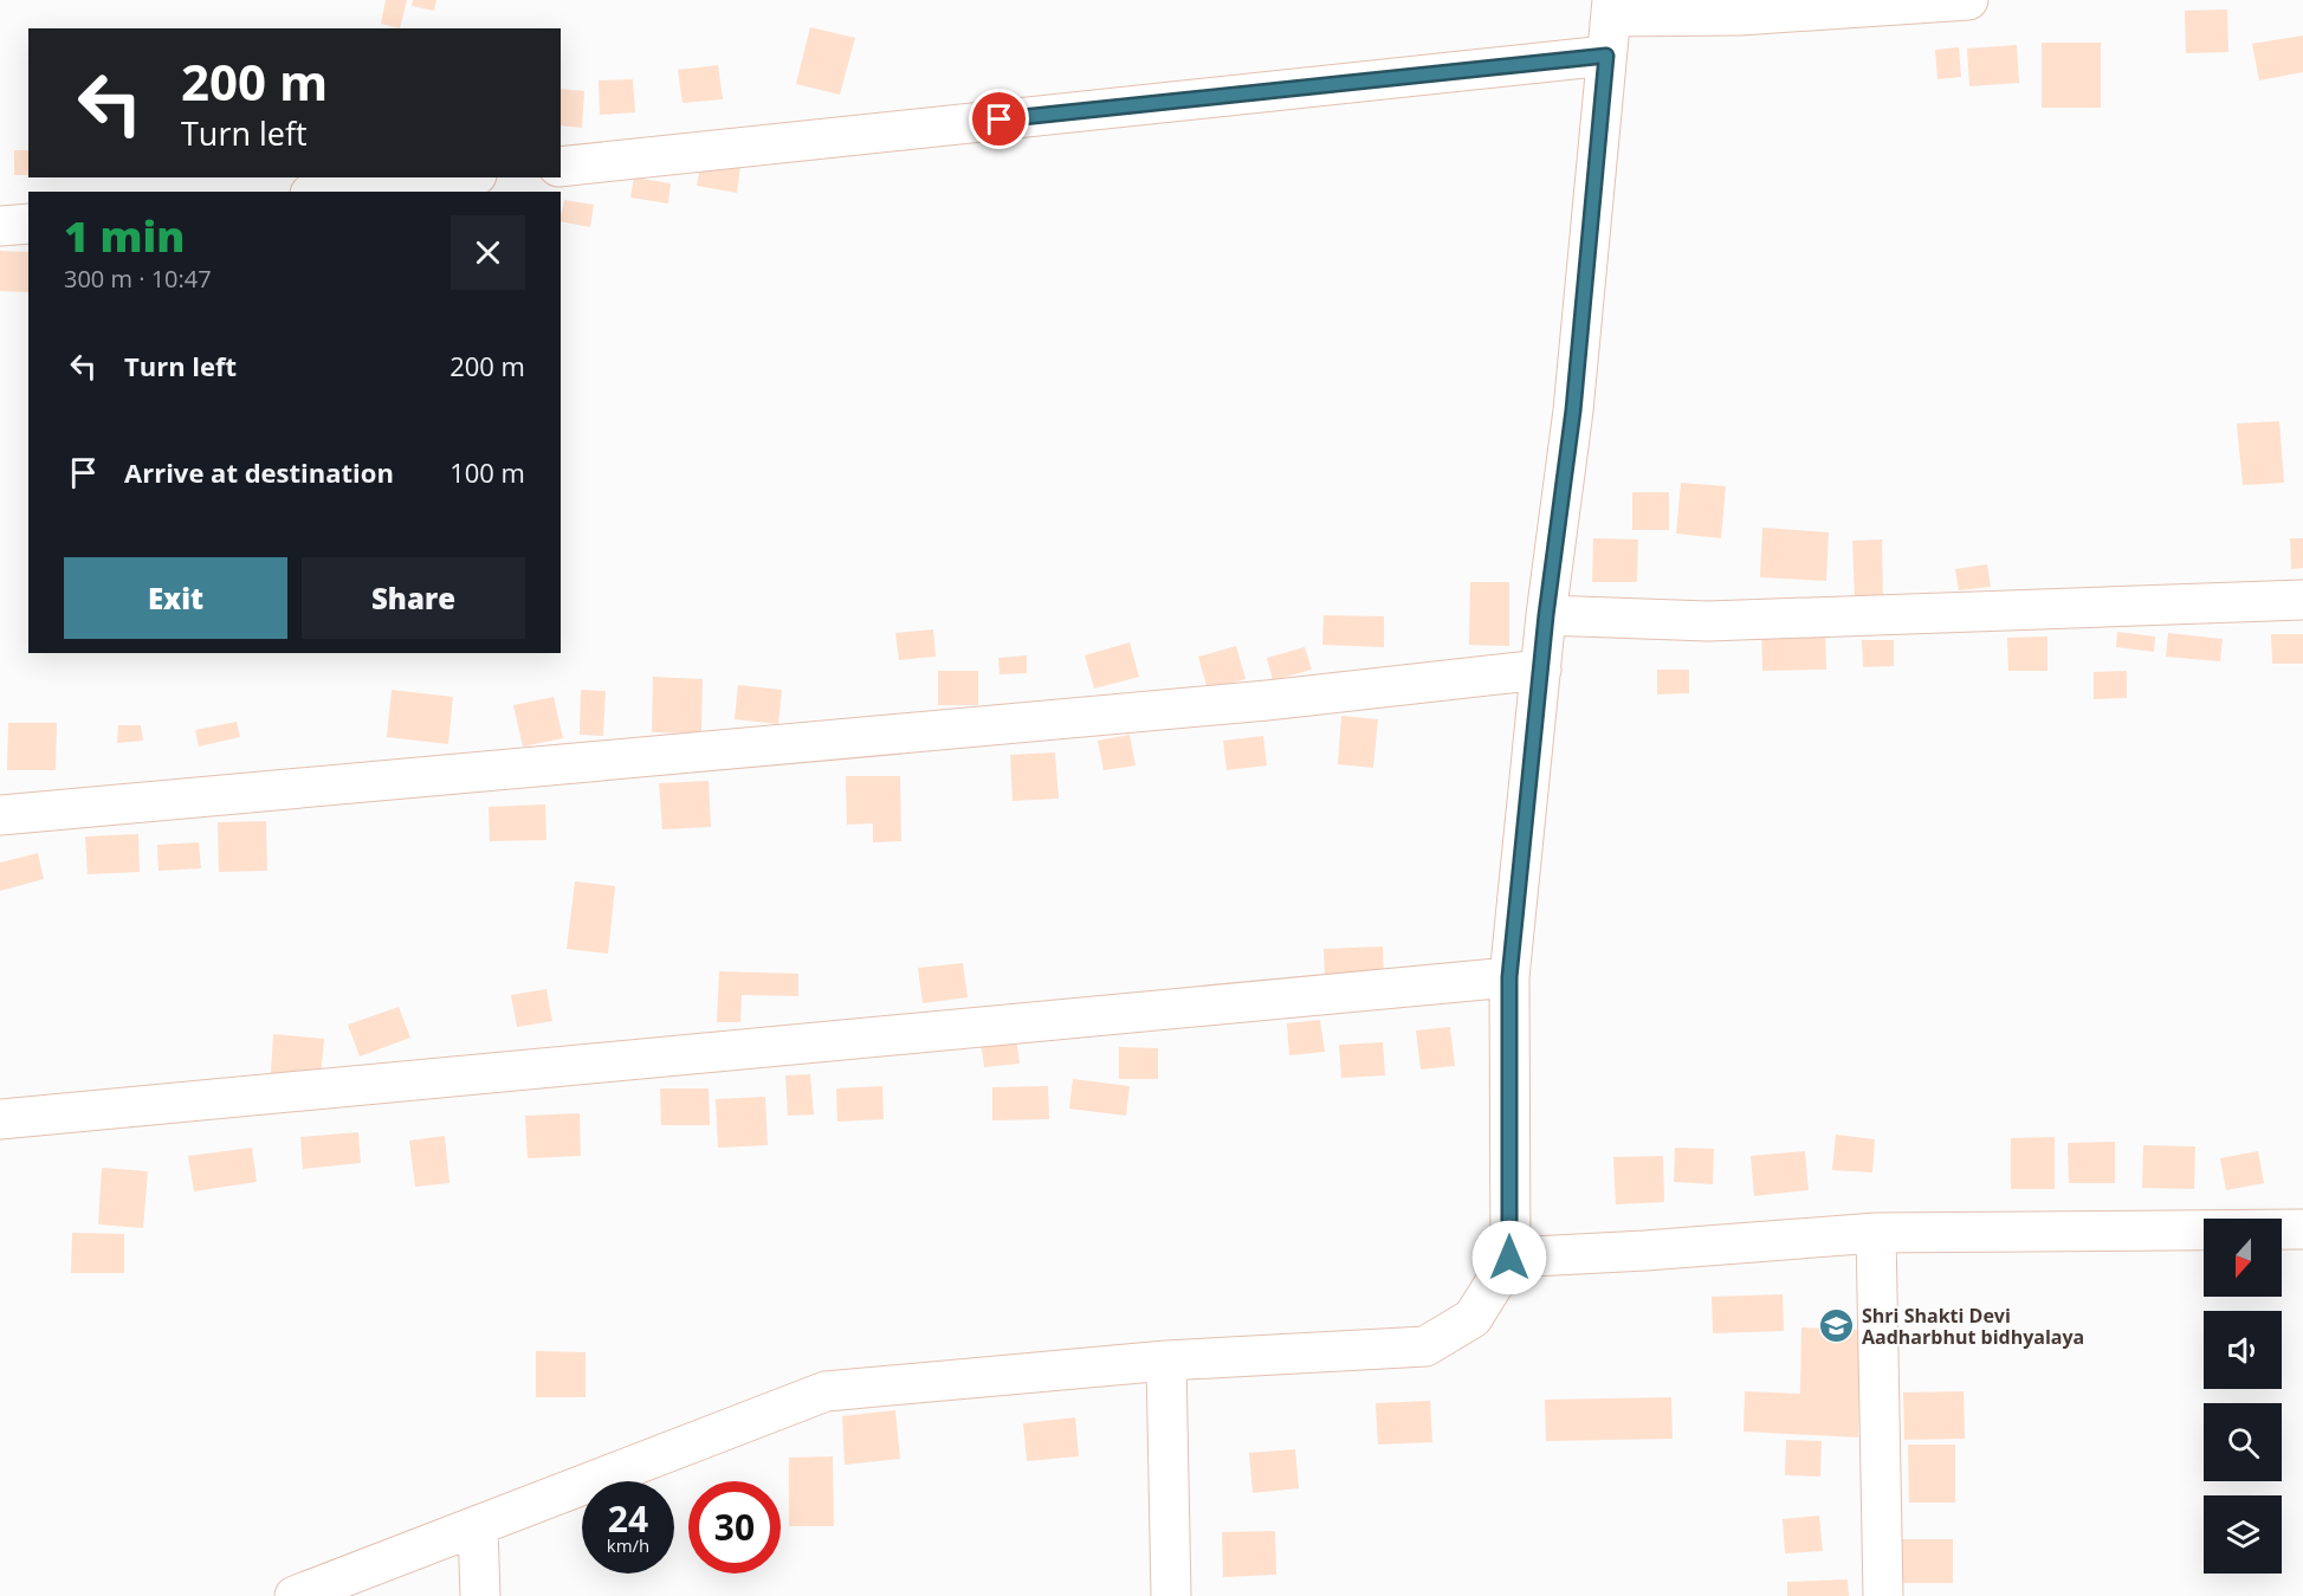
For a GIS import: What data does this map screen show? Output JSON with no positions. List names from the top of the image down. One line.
{"places":{"school or university":["Shri Shakti Devi Aadharbhut bidhyalaya"]},"north":"bottom","page":{"turn":["200 m","Turn left"],"heading":["1 min","300 m · 10:47"],"list":[{"name":"Turn left","value":"200 m"},{"name":"Arrive at destination","value":"100 m"}],"buttons":["Exit","Share"],"speed":"24 km/h","limit":"30"}}
